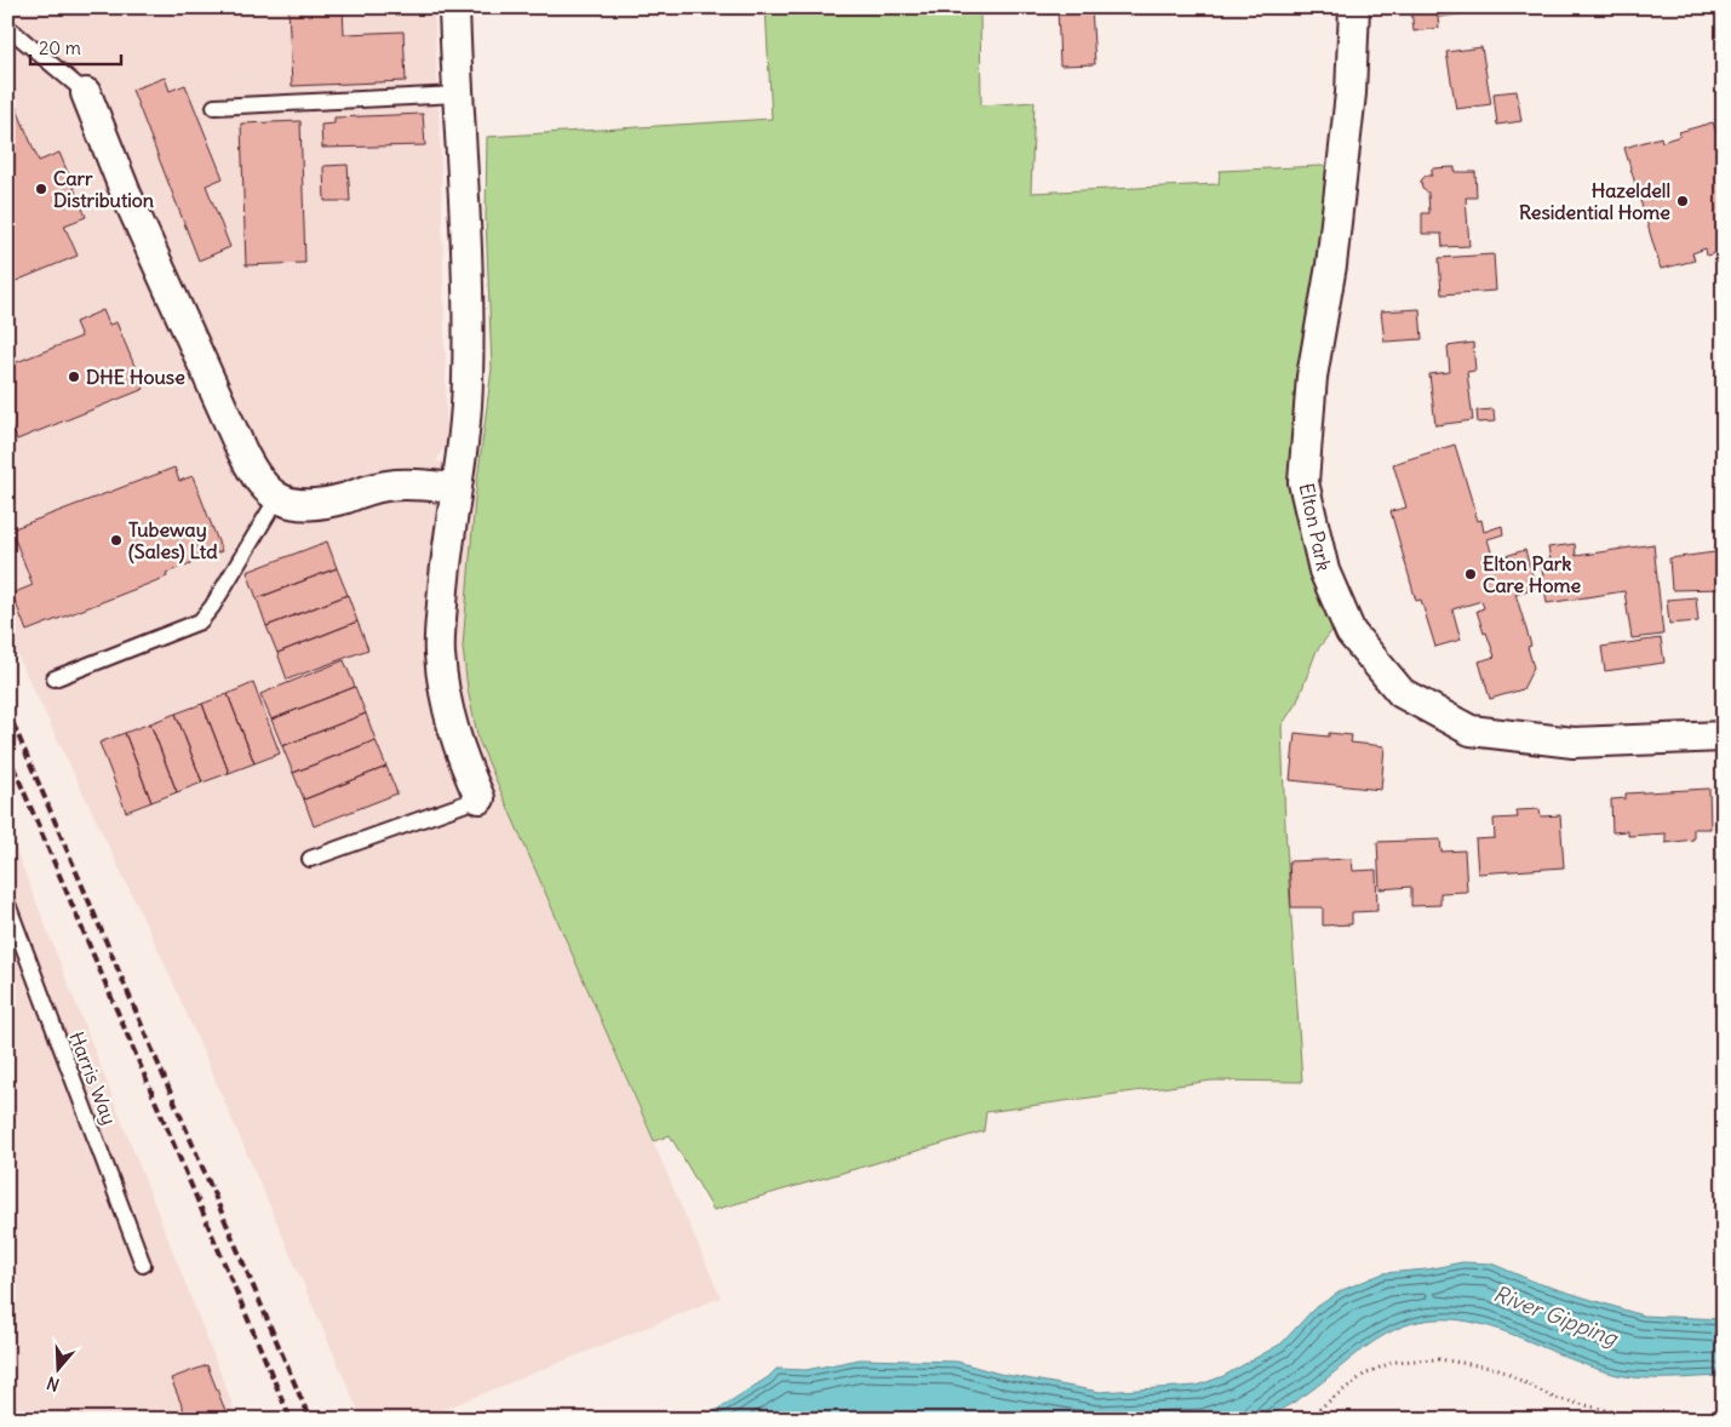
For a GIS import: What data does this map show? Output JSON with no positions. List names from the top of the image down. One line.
{"streets":{"street":["Elton Park"],"lane":["Harris Way"]},"water":["River Gipping"],"places":["Carr Distribution","Hazeldell Residential Home","DHE House","Tubeway (Sales) Ltd","Elton Park Care Home"],"scale_bar":"20 m","north":"bottom"}
